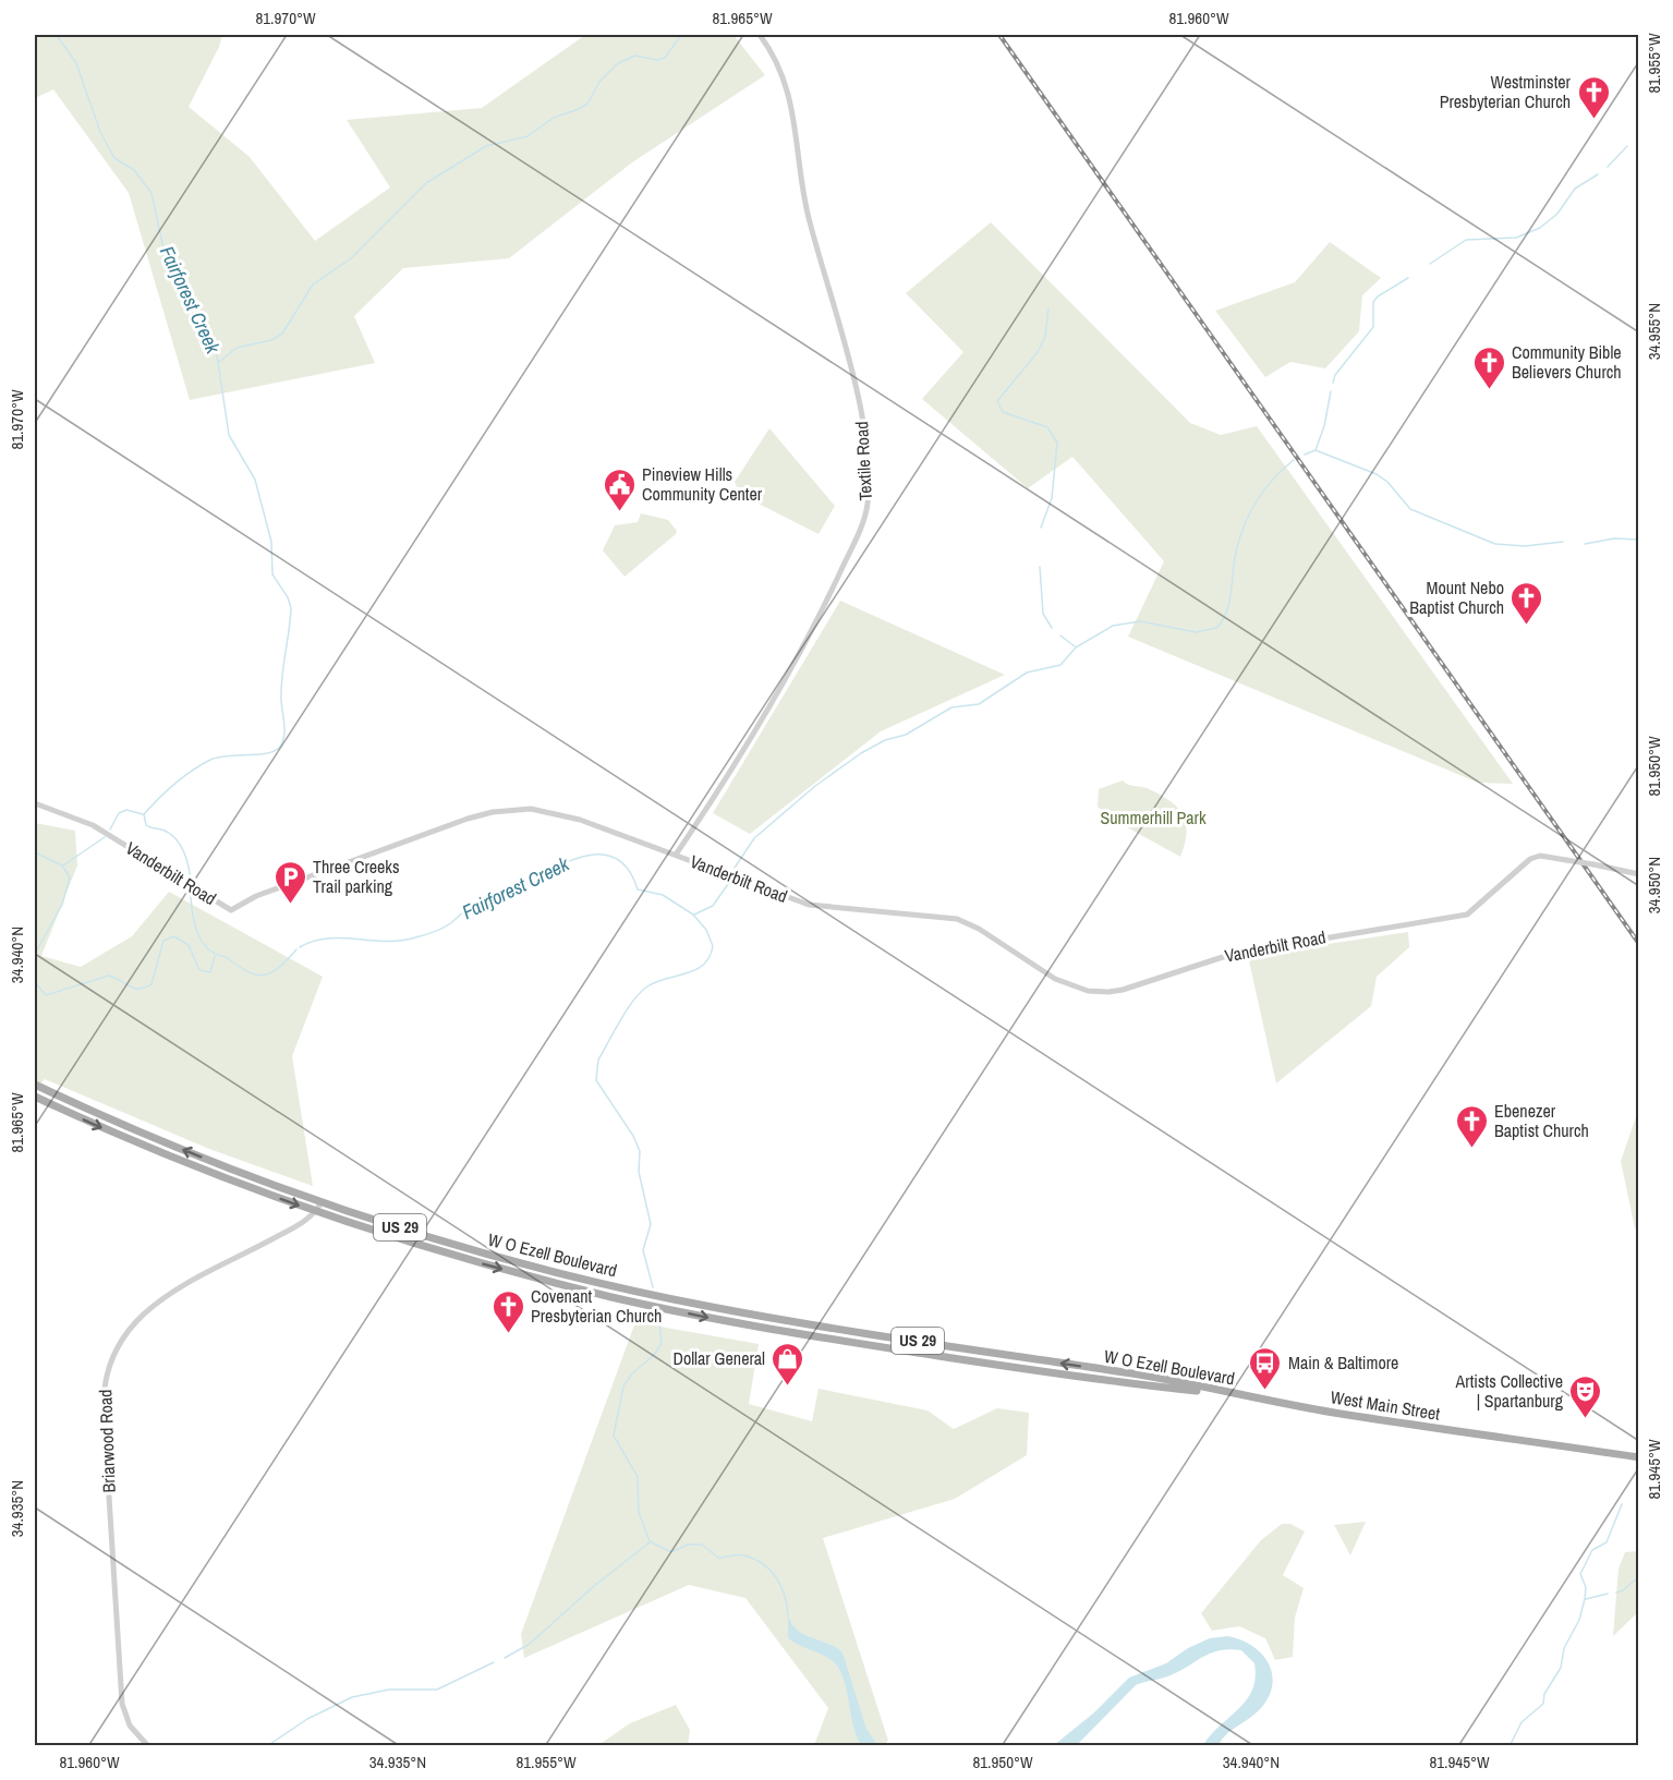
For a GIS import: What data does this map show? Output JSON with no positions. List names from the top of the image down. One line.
{"streets":{"main road":["US 29","W O Ezell Boulevard","West Main Street"],"street":["Textile Road","Vanderbilt Road","Briarwood Road"]},"crossings":[["Textile Road","Vanderbilt Road"],["W O Ezell Boulevard","West Main Street"],["W O Ezell Boulevard","Briarwood Road"]],"water":["Fairforest Creek"],"parks":["Summerhill Park"],"places":{"church":["Westminster Presbyterian Church","Community Bible Believers Church","Mount Nebo Baptist Church","Ebenezer Baptist Church","Covenant Presbyterian Church"],"public building":["Pineview Hills Community Center"],"parking":["Three Creeks Trail parking"],"shop":["Dollar General"],"bus stop":["Main & Baltimore"],"theatre":["Artists Collective | Spartanburg"]},"coordinates":["81.970°W","81.965°W","81.960°W","81.955°W","34.955°N","81.950°W","34.950°N","34.940°N","81.945°W","34.935°N"]}
